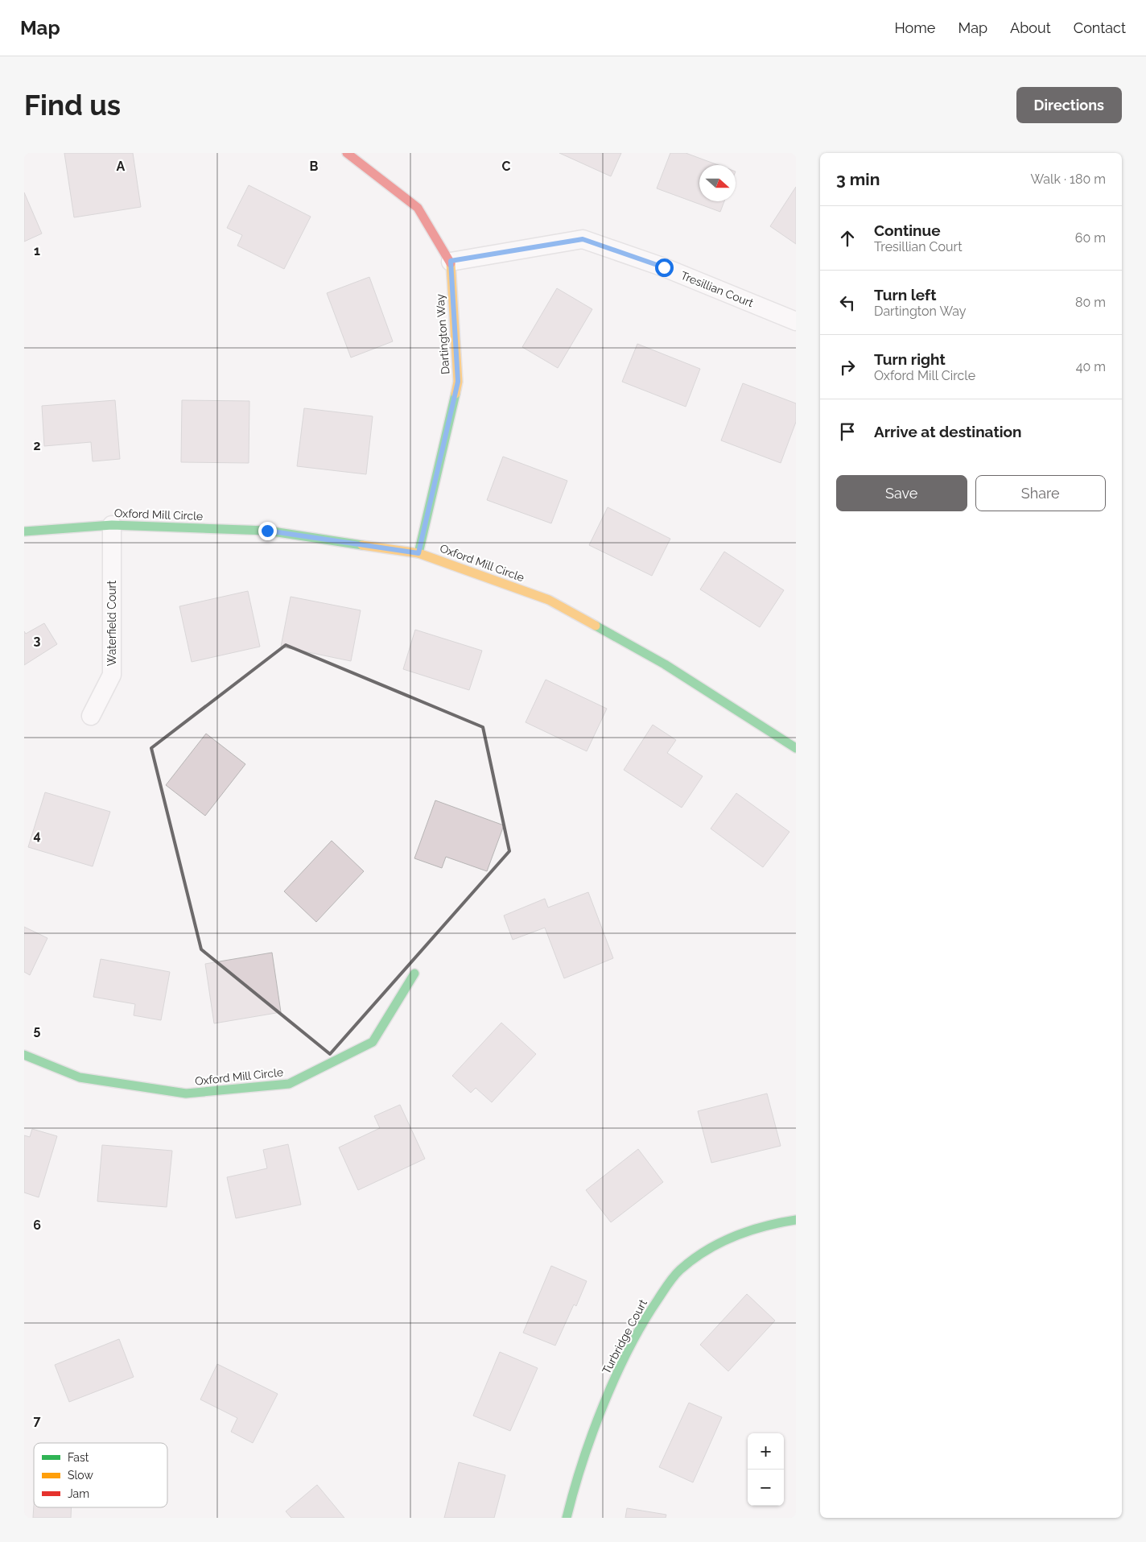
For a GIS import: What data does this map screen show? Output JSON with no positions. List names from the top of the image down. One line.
{"streets":{"street":["Tresillian Court","Dartington Way","Oxford Mill Circle","Waterfield Court","Turbridge Court"]},"crossings":[["Tresillian Court","Dartington Way"],["Dartington Way","Oxford Mill Circle"],["Oxford Mill Circle","Waterfield Court"]],"legend":["Fast","Slow","Jam"],"north":"right","page":{"header":"Map","nav":["Home","Map","About","Contact"],"buttons":["Directions",["Save","Share"]],"title":"Find us","heading":["3 min","Walk · 180 m"],"list":[["Continue","Tresillian Court","60 m"],["Turn left","Dartington Way","80 m"],["Turn right","Oxford Mill Circle","40 m"],"Arrive at destination"],"map_buttons":["+","−"]},"grid":{"columns":["A","B","C"],"rows":["1","2","3","4","5","6","7"]}}
